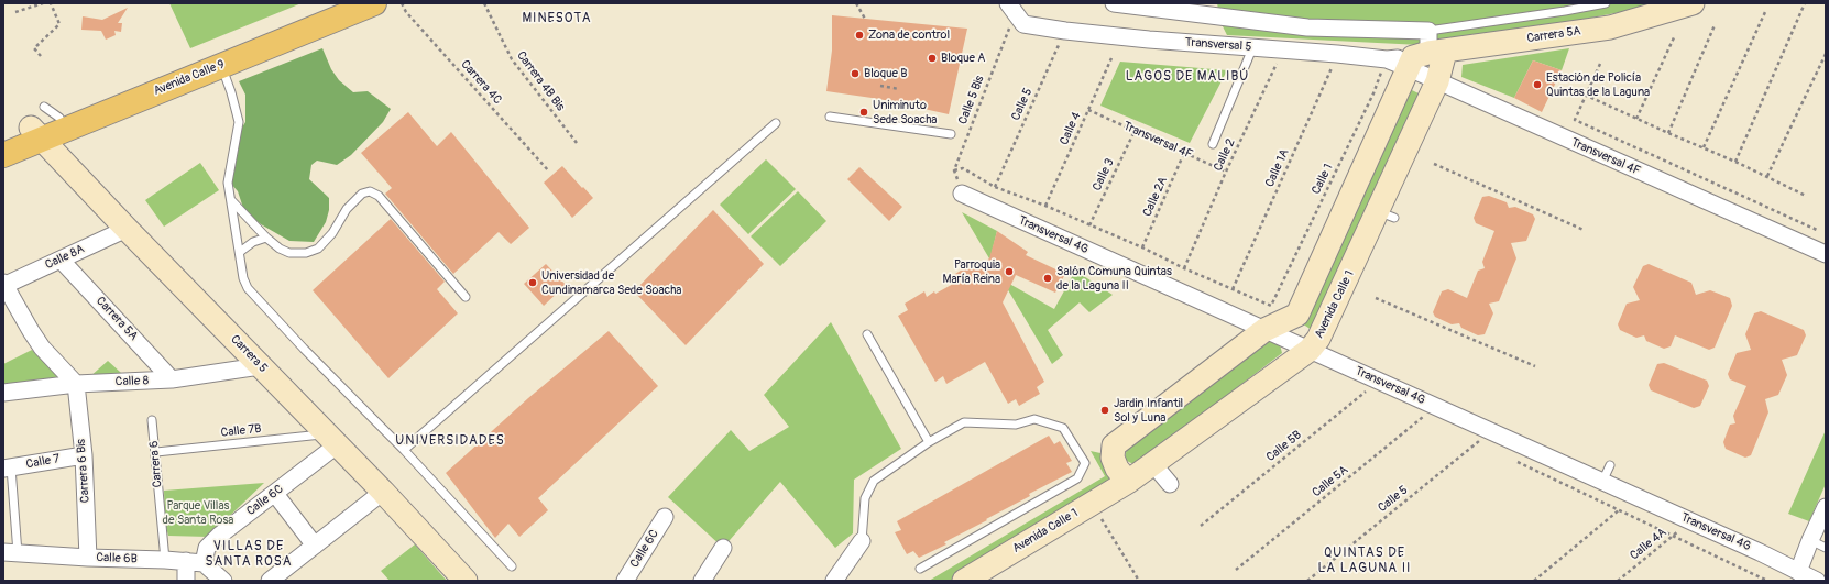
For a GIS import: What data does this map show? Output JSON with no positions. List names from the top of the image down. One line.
{"streets":{"main road":["Carrera 5A","Avenida Calle 9","Avenida Calle 1","Carrera 5"],"street":["Transversal 5","Transversal 4F","Transversal 4G","Calle 8A","Calle 8","Calle 7","Carrera 6 Bis","Calle 6C","Calle 6B"],"lane":["Calle 7B","Carrera 6"],"path":["Carrera 4B Bis","Carrera 4C","Calle 5 Bis","Calle 5","Calle 4","Calle 2","Calle 1A","Calle 3","Calle 1","Calle 2A","Calle 5B","Calle 5A","Calle 4A"]},"crossings":[["Carrera 5A","Transversal 5"],["Carrera 5A","Transversal 4F"],["Carrera 5A","Calle 8A"],["Carrera 5A","Avenida Calle 1"],["Carrera 5A","Calle 8"],["Transversal 5","Calle 5 Bis"],["Transversal 5","Calle 5"],["Transversal 5","Transversal 4F"],["Transversal 5","Calle 2"],["Transversal 5","Calle 1A"],["Transversal 5","Calle 1"],["Transversal 5","Avenida Calle 1"],["Avenida Calle 9","Carrera 5"],["Calle 5","Transversal 4G"],["Calle 4","Transversal 4F"],["Transversal 4F","Calle 2"],["Transversal 4F","Calle 3"],["Transversal 4F","Calle 2A"],["Transversal 4F","Avenida Calle 1"],["Calle 1A","Calle 1"],["Transversal 4G","Avenida Calle 1"],["Transversal 4G","Calle 5A"],["Transversal 4G","Calle 4A"],["Calle 8A","Carrera 5"],["Carrera 5","Calle 8"],["Carrera 5","Calle 7B"],["Carrera 5","Calle 6C"],["Calle 8","Carrera 6 Bis"],["Calle 7B","Carrera 6"],["Calle 7B","Calle 6C"],["Calle 7","Carrera 6 Bis"],["Carrera 6","Calle 6B"],["Carrera 6 Bis","Calle 6B"],["Calle 6C","Calle 6B"]],"districts":["MINESOTA","LAGOS DE MALIBÚ","UNIVERSIDADES","VILLAS DE SANTA ROSA","QUINTAS DE LA LAGUNA II"],"parks":["Parque Villas de Santa Rosa"],"places":["Zona de control","Bloque A","Bloque B","Estación de Policía Quintas de la Laguna","Uniminuto Sede Soacha","Parroquia María Reina","Salón Comuna Quintas de la Laguna II","Universidad de Cundinamarca Sede Soacha","Jardin Infantil Sol y Luna"]}
